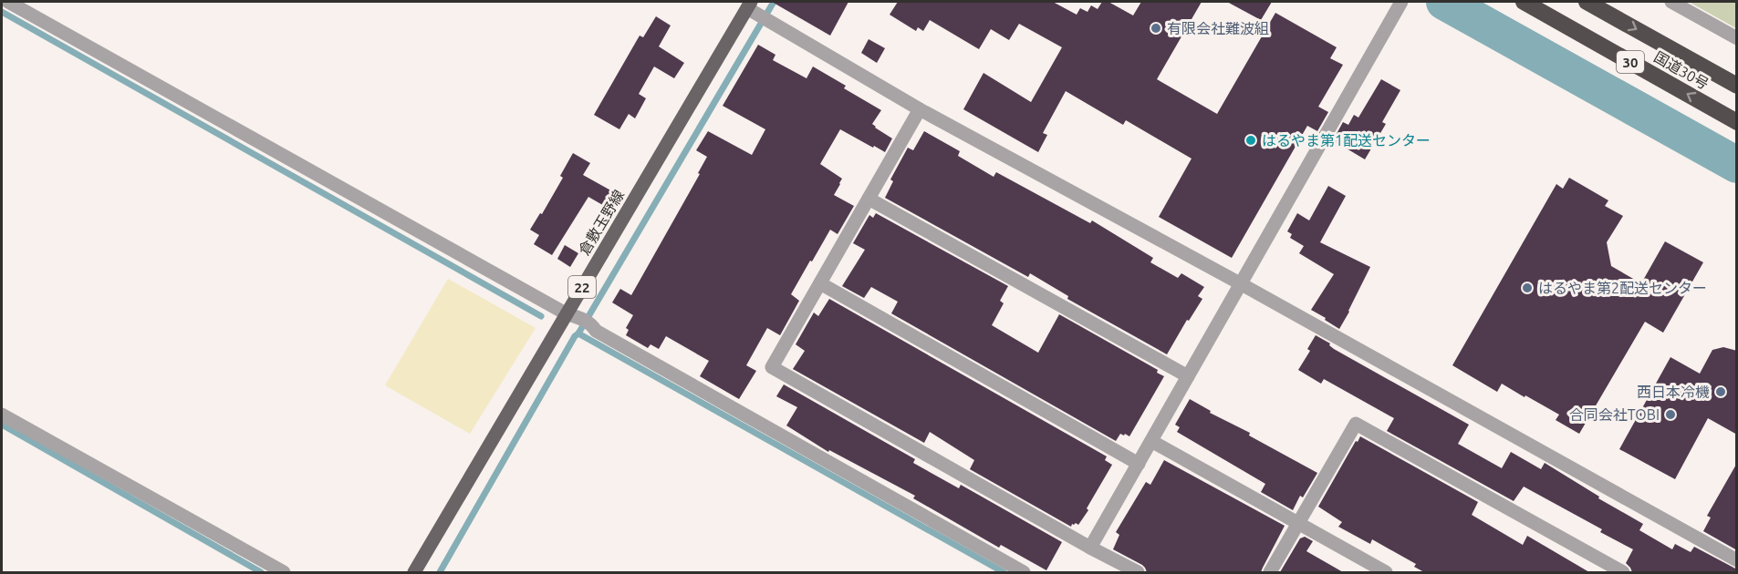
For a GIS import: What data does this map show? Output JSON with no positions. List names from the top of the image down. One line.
{"streets":{"highway":["30","国道30号"],"main road":["倉敷玉野線","22"]},"places":["有限会社難波組","はるやま第1配送センター","はるやま第2配送センター","西日本冷機","合同会社TOBI"]}
